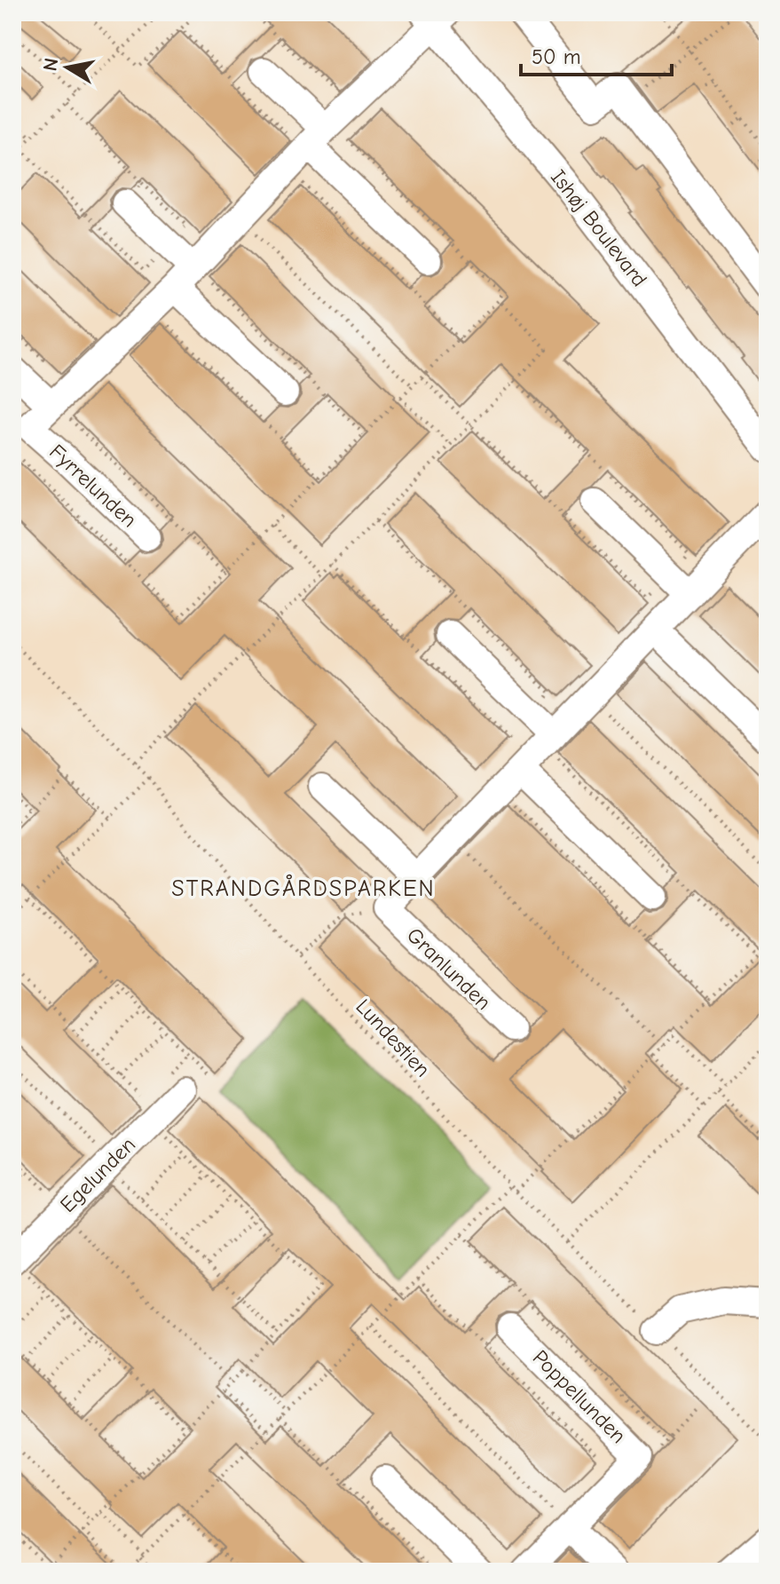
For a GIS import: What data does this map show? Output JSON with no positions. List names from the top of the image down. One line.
{"streets":{"street":["Ishøj Boulevard","Fyrrelunden","Granlunden","Egelunden","Poppellunden"],"path":["Lundestien"]},"crossings":[["Ishøj Boulevard","Fyrrelunden"]],"districts":["STRANDGÅRDSPARKEN"],"scale_bar":"50 m","north":"left"}
